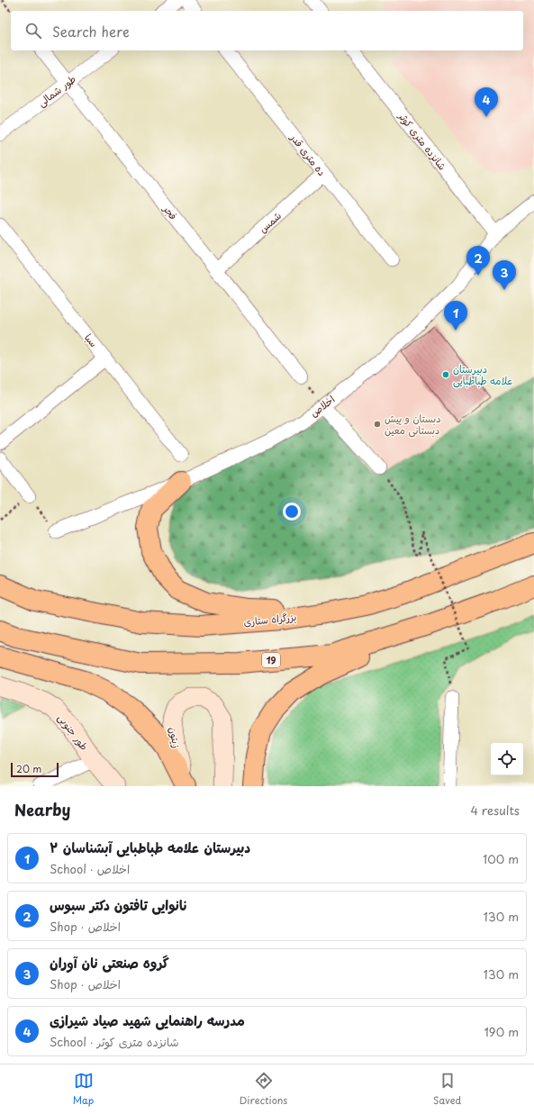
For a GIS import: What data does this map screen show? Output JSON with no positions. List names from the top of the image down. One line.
{"streets":{"highway":["بزرگراه ستاری","19"],"main road":["طور جنوبی","زیتون"],"street":["طور شمالی","شانزده متری کوثر","ده متری قدر","فجر","شمس","سبا","اخلاص"]},"crossings":[["طور شمالی","فجر"],["شانزده متری کوثر","اخلاص"],["ده متری قدر","شمس"],["فجر","شمس"]],"places":["دبیرستان علامه طباطبایی","دبستان و پیش دبستانی معین"],"scale_bar":"20 m","page":{"search":"Search here","pins":["4","2","3","1"],"scale":"20 m","heading":["Nearby","4 results"],"list":[{"mark":"1","name":"دبیرستان علامه طباطبایی آبشناسان ۲","note":"School · اخلاص","value":"100 m"},{"mark":"2","name":"نانوایی تافتون دکتر سبوس","note":"Shop · اخلاص","value":"130 m"},{"mark":"3","name":"گروه صنعتی نان آوران","note":"Shop · اخلاص","value":"130 m"},{"mark":"4","name":"مدرسه راهنمايی شهيد صياد شيرازی","note":"School · شانزده متری کوثر","value":"190 m"}],"nav":["Map","Directions","Saved"]}}
